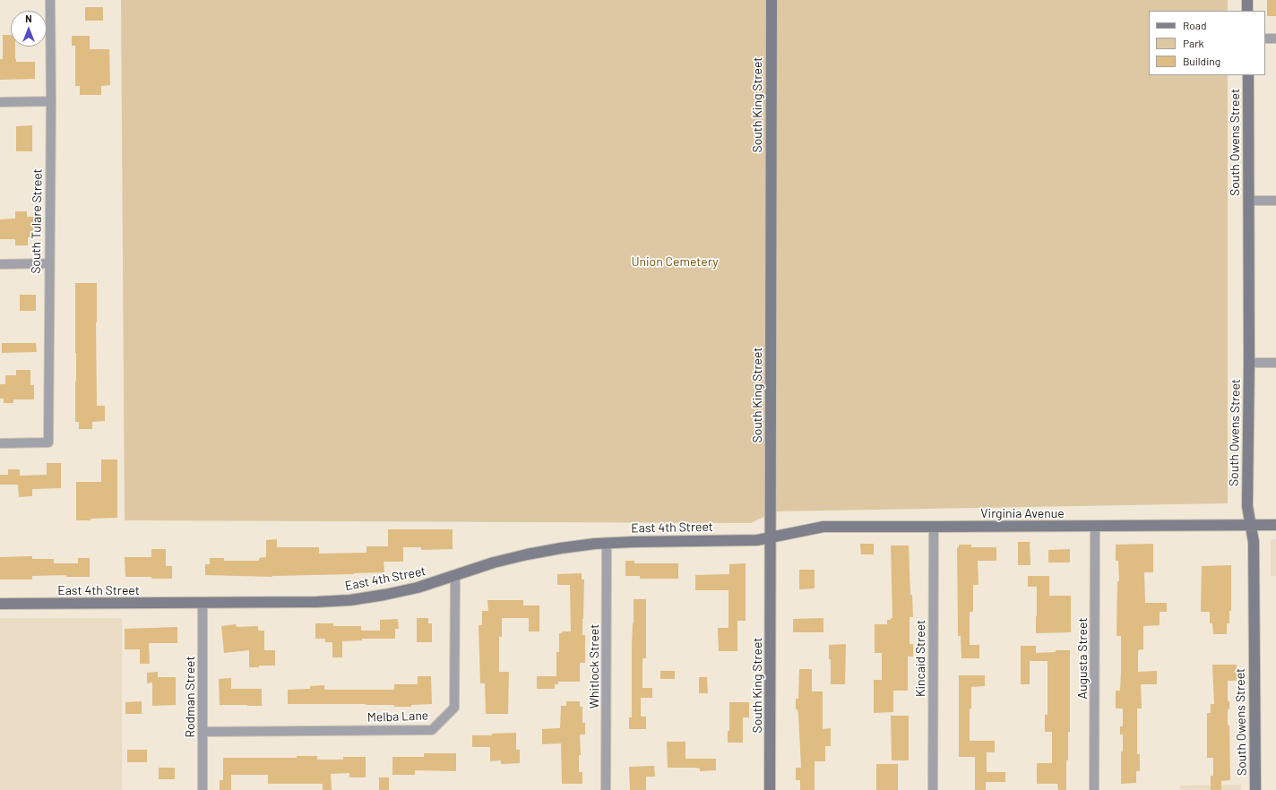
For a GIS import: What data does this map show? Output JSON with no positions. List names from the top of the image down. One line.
{"streets":{"street":["South King Street","South Owens Street","South Tulare Street","Virginia Avenue","East 4th Street","Kincaid Street","Augusta Street","Whitlock Street","Rodman Street","Melba Lane"]},"crossings":[["South King Street","Virginia Avenue"],["South King Street","East 4th Street"],["South Owens Street","Virginia Avenue"],["Virginia Avenue","East 4th Street"],["Virginia Avenue","Kincaid Street"],["Virginia Avenue","Augusta Street"],["East 4th Street","Whitlock Street"],["East 4th Street","Rodman Street"],["East 4th Street","Melba Lane"],["Rodman Street","Melba Lane"]],"parks":["Union Cemetery"],"legend":["Road","Park","Building"],"north":"top"}
